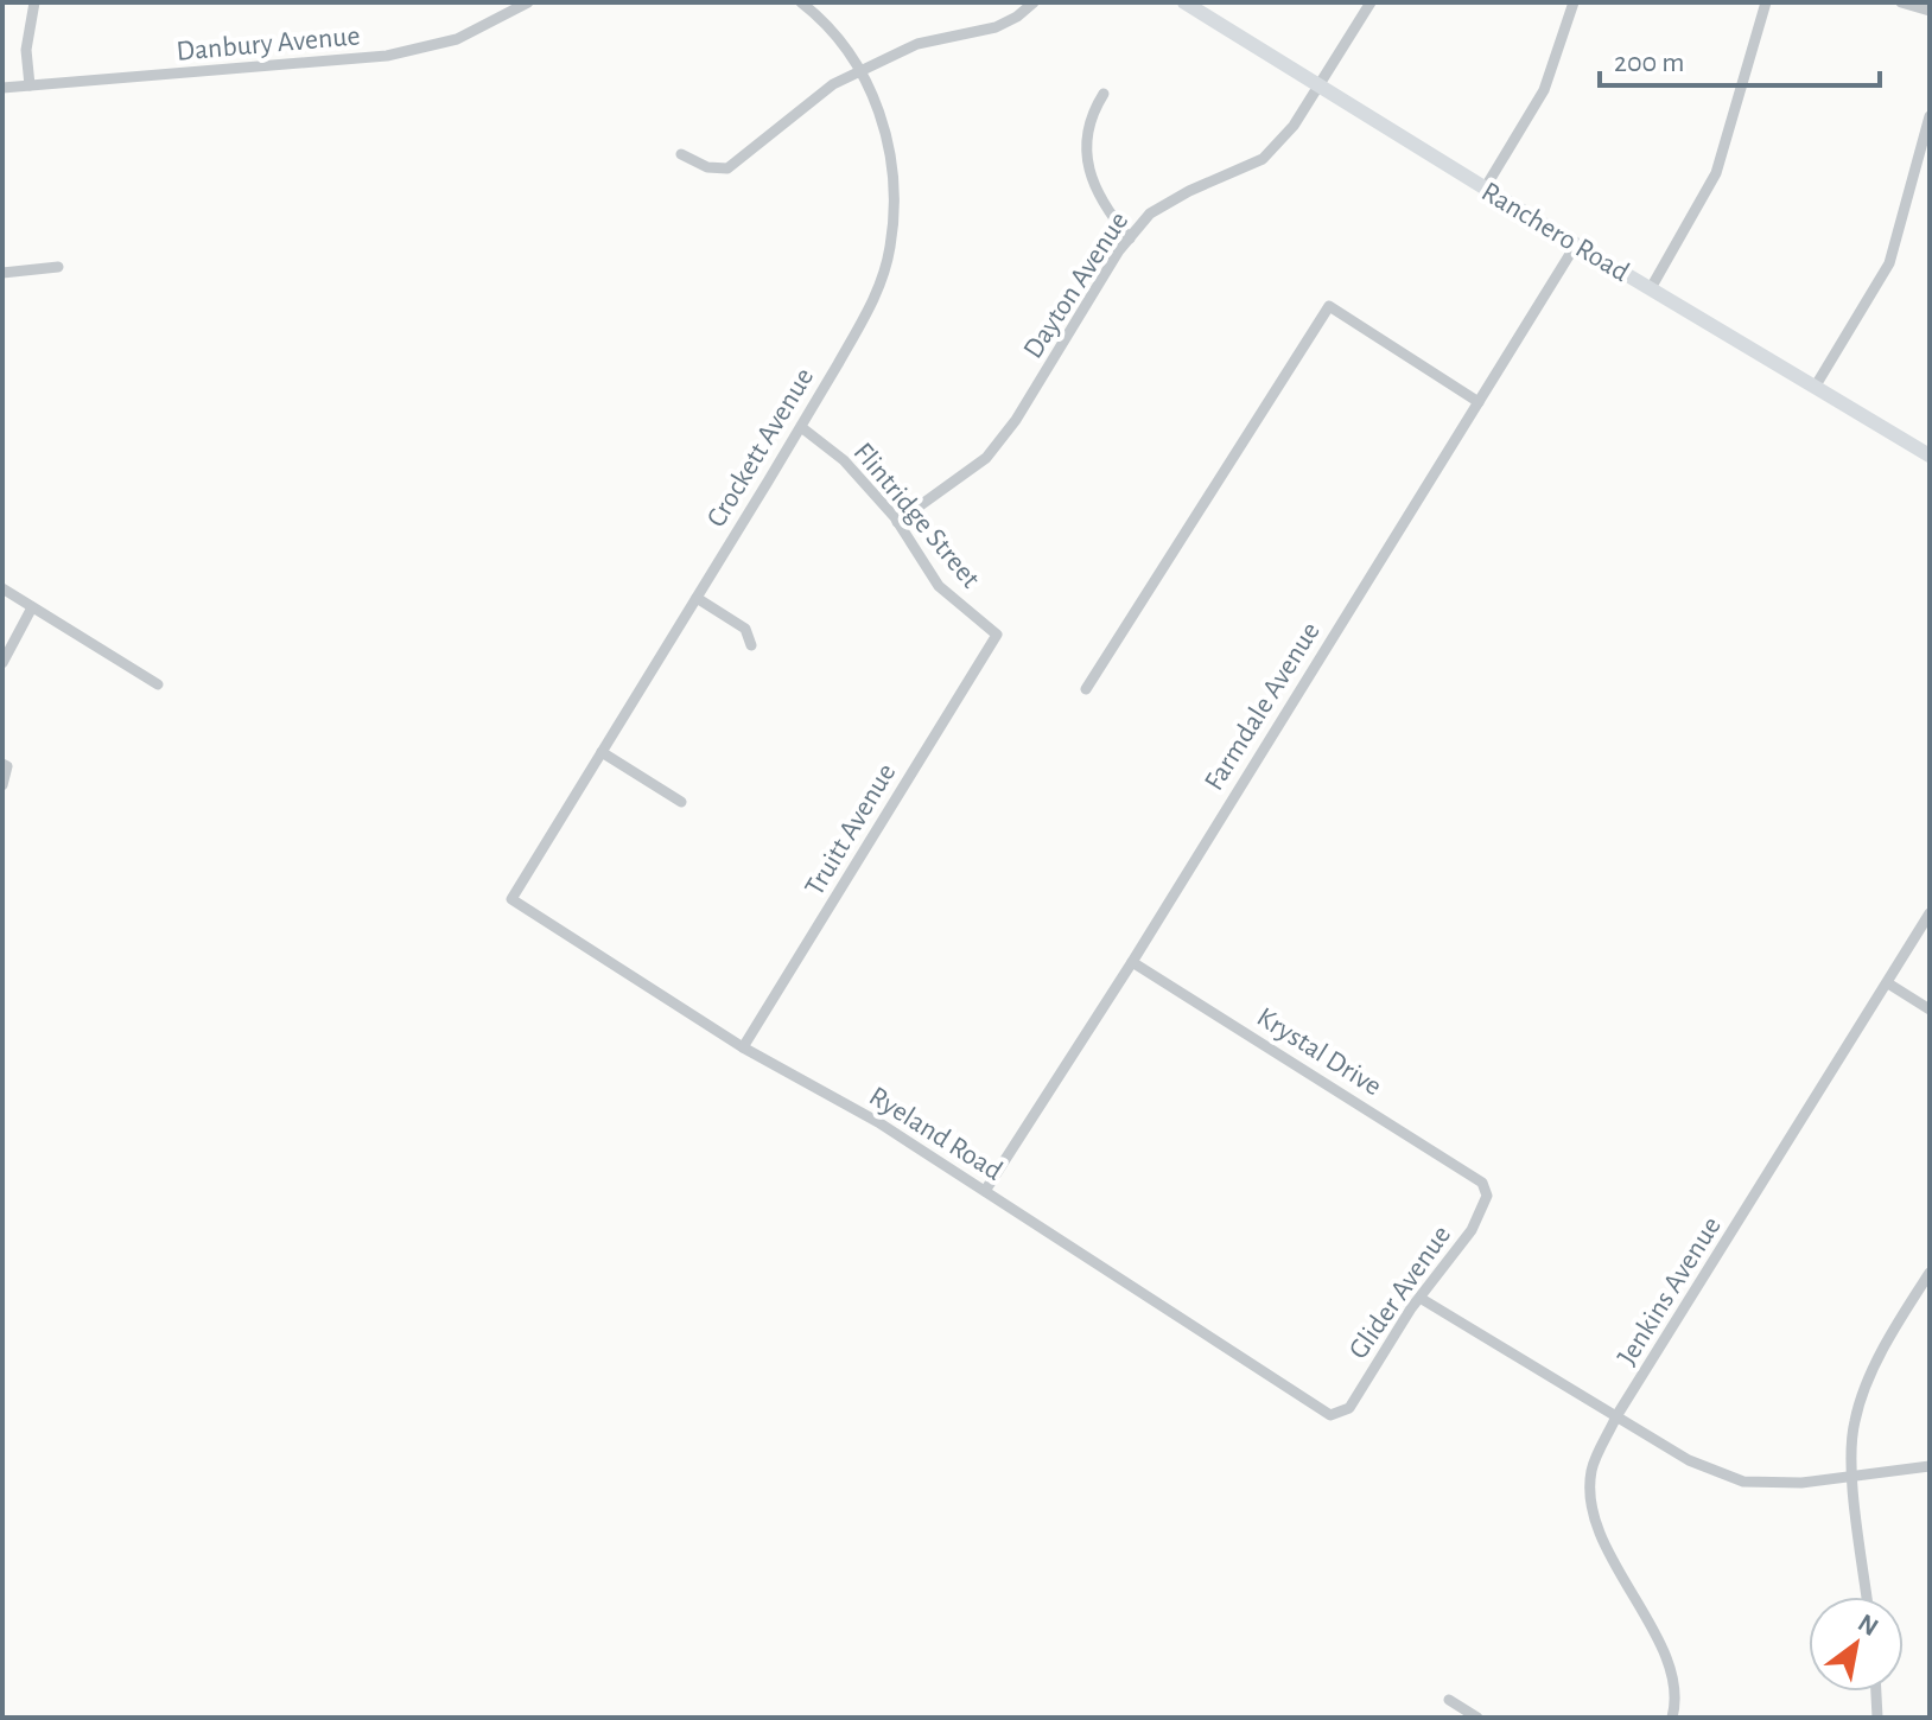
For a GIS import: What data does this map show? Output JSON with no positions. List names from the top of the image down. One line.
{"streets":{"main road":["Ranchero Road"],"street":["Danbury Avenue","Dayton Avenue","Crockett Avenue","Flintridge Street","Farmdale Avenue","Truitt Avenue","Krystal Drive","Ryeland Road","Jenkins Avenue","Glider Avenue"]},"crossings":[["Ranchero Road","Dayton Avenue"],["Ranchero Road","Farmdale Avenue"],["Dayton Avenue","Flintridge Street"],["Crockett Avenue","Flintridge Street"],["Crockett Avenue","Ryeland Road"],["Flintridge Street","Truitt Avenue"],["Farmdale Avenue","Krystal Drive"],["Farmdale Avenue","Ryeland Road"],["Truitt Avenue","Ryeland Road"],["Krystal Drive","Glider Avenue"],["Ryeland Road","Glider Avenue"]],"scale_bar":"200 m","north":"top right"}
